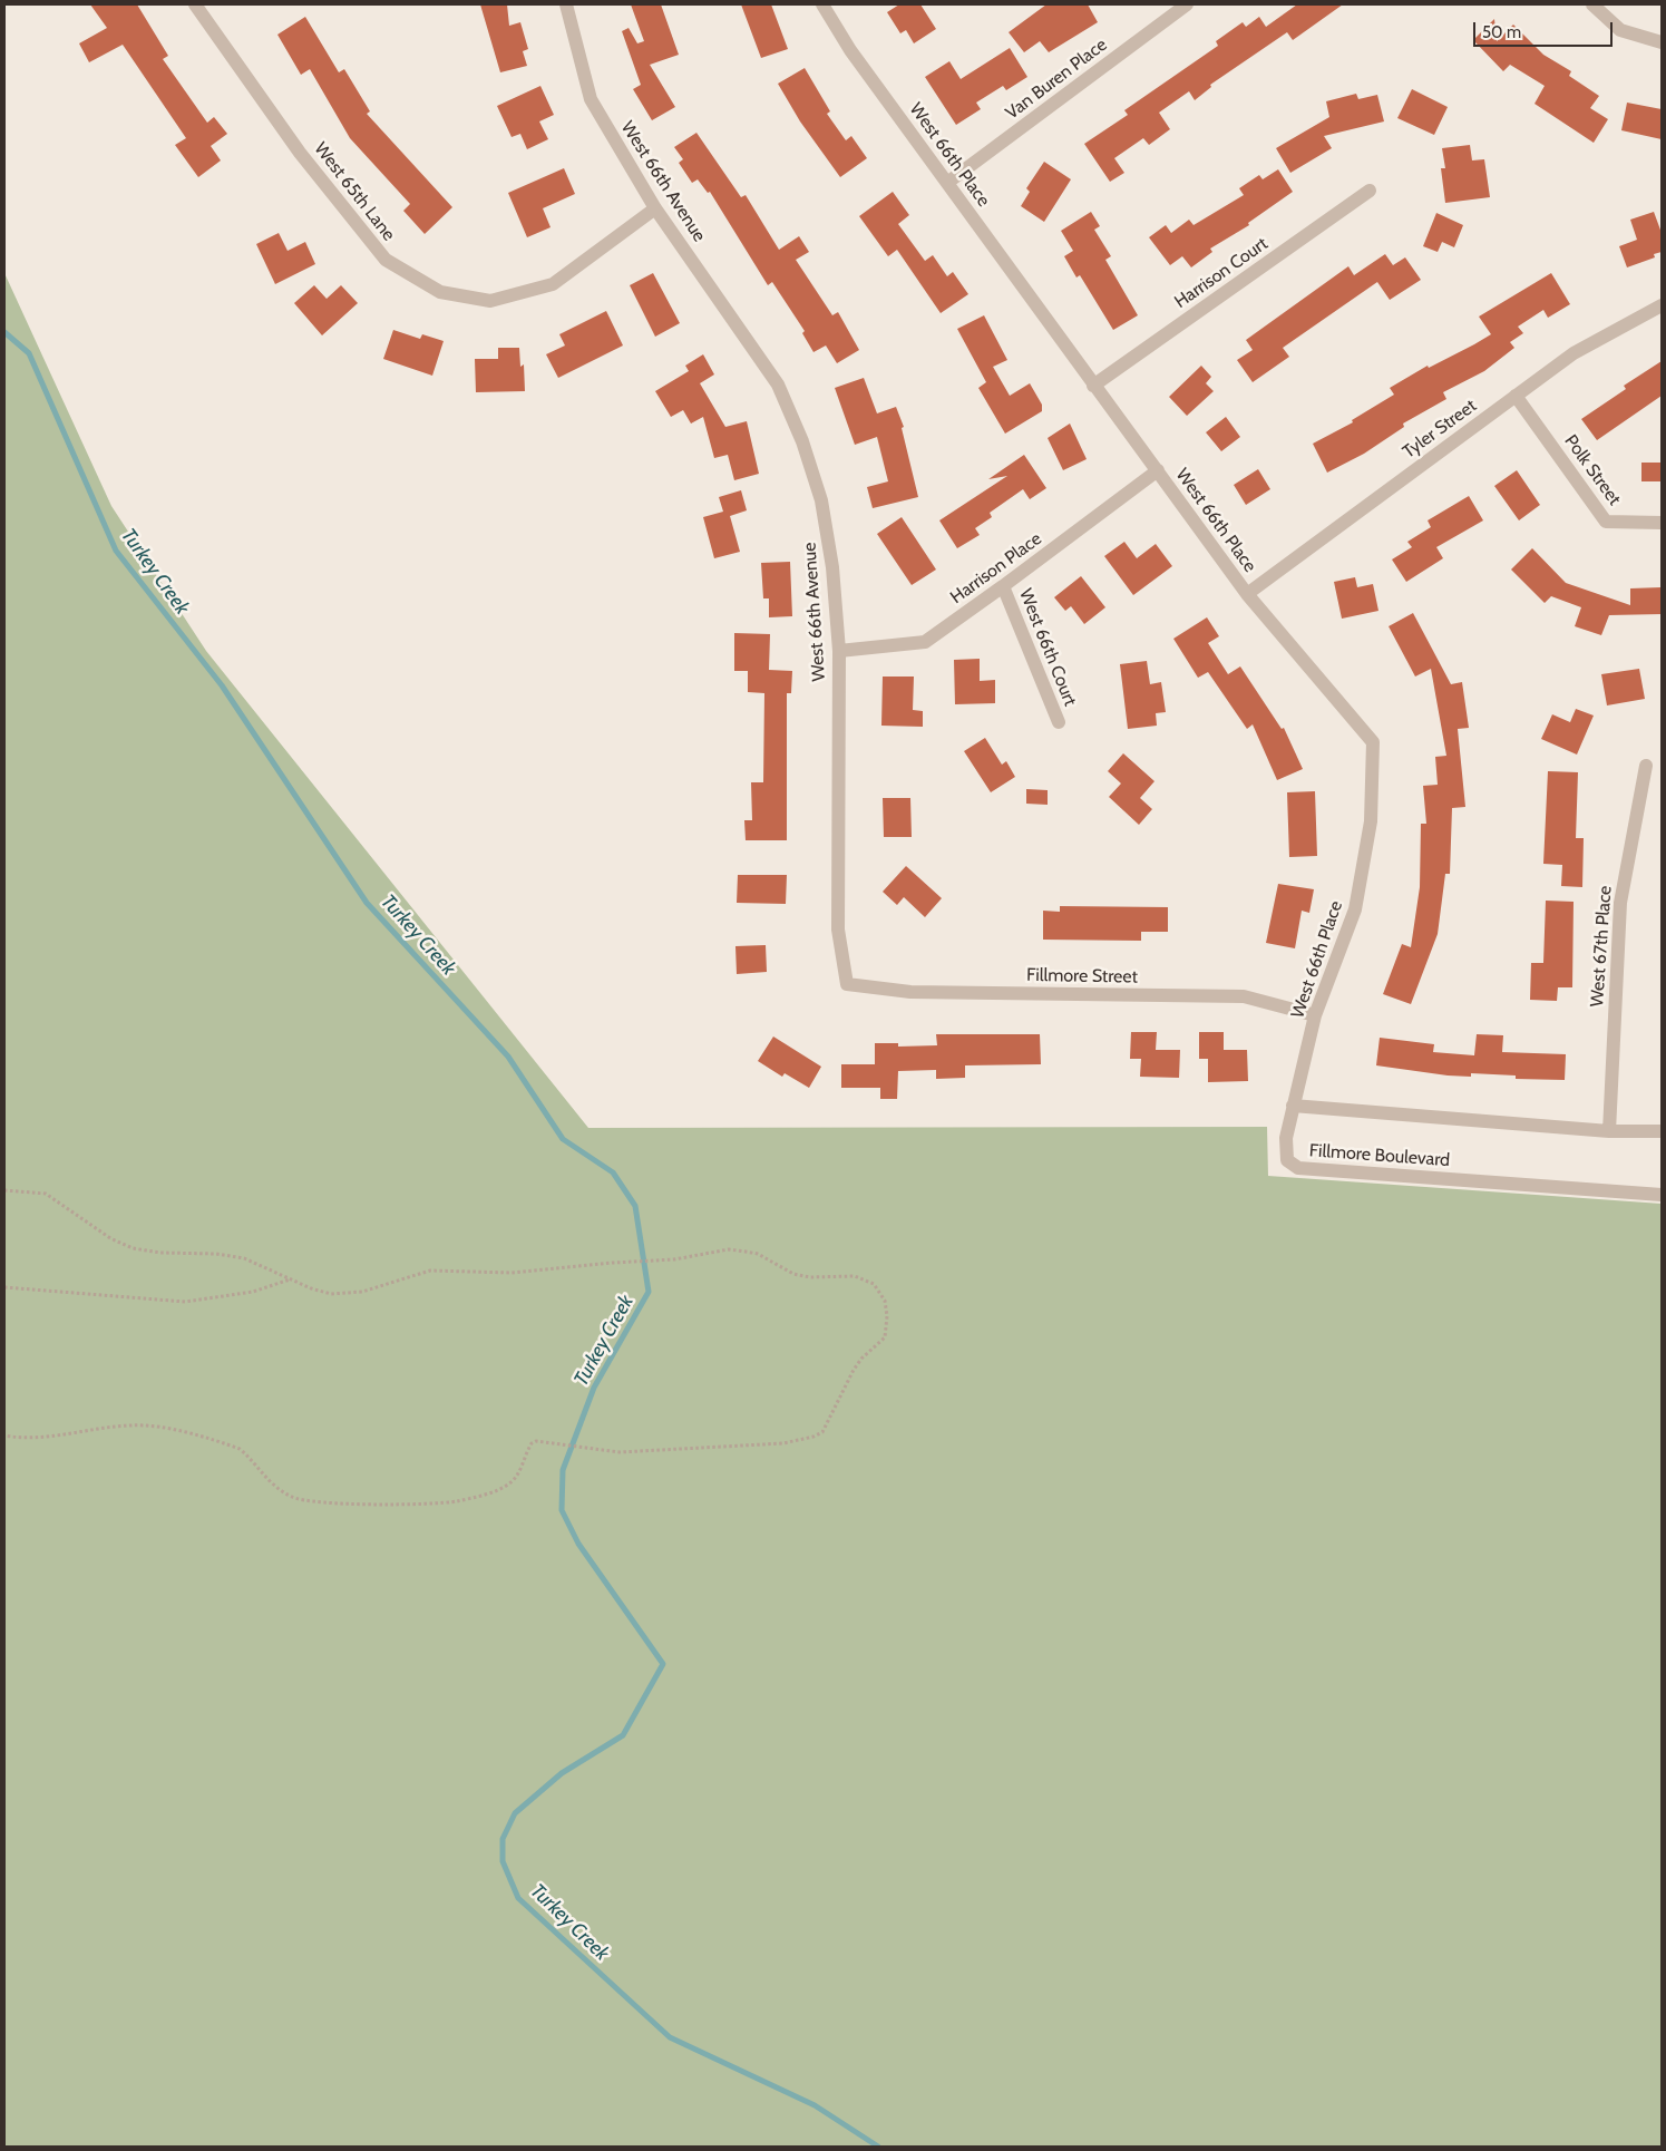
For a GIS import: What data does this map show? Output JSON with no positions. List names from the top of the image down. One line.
{"streets":{"street":["Van Buren Place","West 66th Place","West 66th Avenue","West 65th Lane","Harrison Court","Tyler Street","Polk Street","Harrison Place","West 66th Court","West 67th Place","Fillmore Street","Fillmore Boulevard"]},"crossings":[["Van Buren Place","West 66th Place"],["West 66th Place","Harrison Court"],["West 66th Place","Tyler Street"],["West 66th Place","Harrison Place"],["West 66th Place","Fillmore Street"],["West 66th Place","Fillmore Boulevard"],["West 66th Avenue","West 65th Lane"],["West 66th Avenue","Harrison Place"],["West 66th Avenue","Fillmore Street"],["Tyler Street","Polk Street"],["Harrison Place","West 66th Court"]],"water":["Turkey Creek"],"scale_bar":"50 m"}
